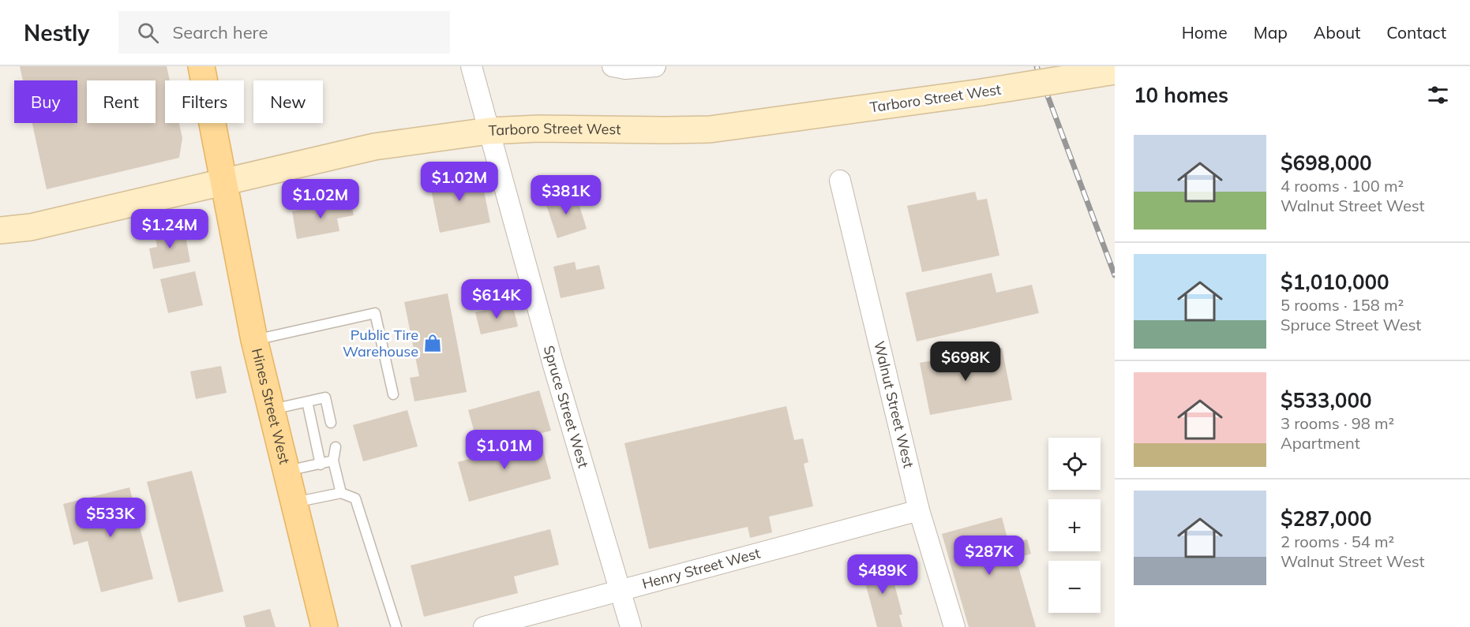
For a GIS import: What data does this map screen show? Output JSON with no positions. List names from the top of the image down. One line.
{"streets":{"main road":["Tarboro Street West","Hines Street West"],"street":["Walnut Street West","Spruce Street West","Henry Street West"]},"crossings":[["Tarboro Street West","Hines Street West"],["Tarboro Street West","Spruce Street West"],["Walnut Street West","Henry Street West"],["Spruce Street West","Henry Street West"]],"places":{"shop":["Public Tire Warehouse"]},"page":{"header":"Nestly","search":"Search here","nav":["Home","Map","About","Contact"],"heading":"10 homes","chip":["Buy","Rent","Filters","New"],"list":[{"name":"$698,000","note":"4 rooms · 100 m² · Walnut Street West"},{"name":"$1,010,000","note":"5 rooms · 158 m² · Spruce Street West"},{"name":"$533,000","note":"3 rooms · 98 m² · Apartment"},{"name":"$287,000","note":"2 rooms · 54 m² · Walnut Street West"}],"price":["$1.02M","$381K","$1.02M","$1.24M","$614K","$698K","$1.01M","$533K","$287K","$489K"],"map_buttons":["+","−"]}}
